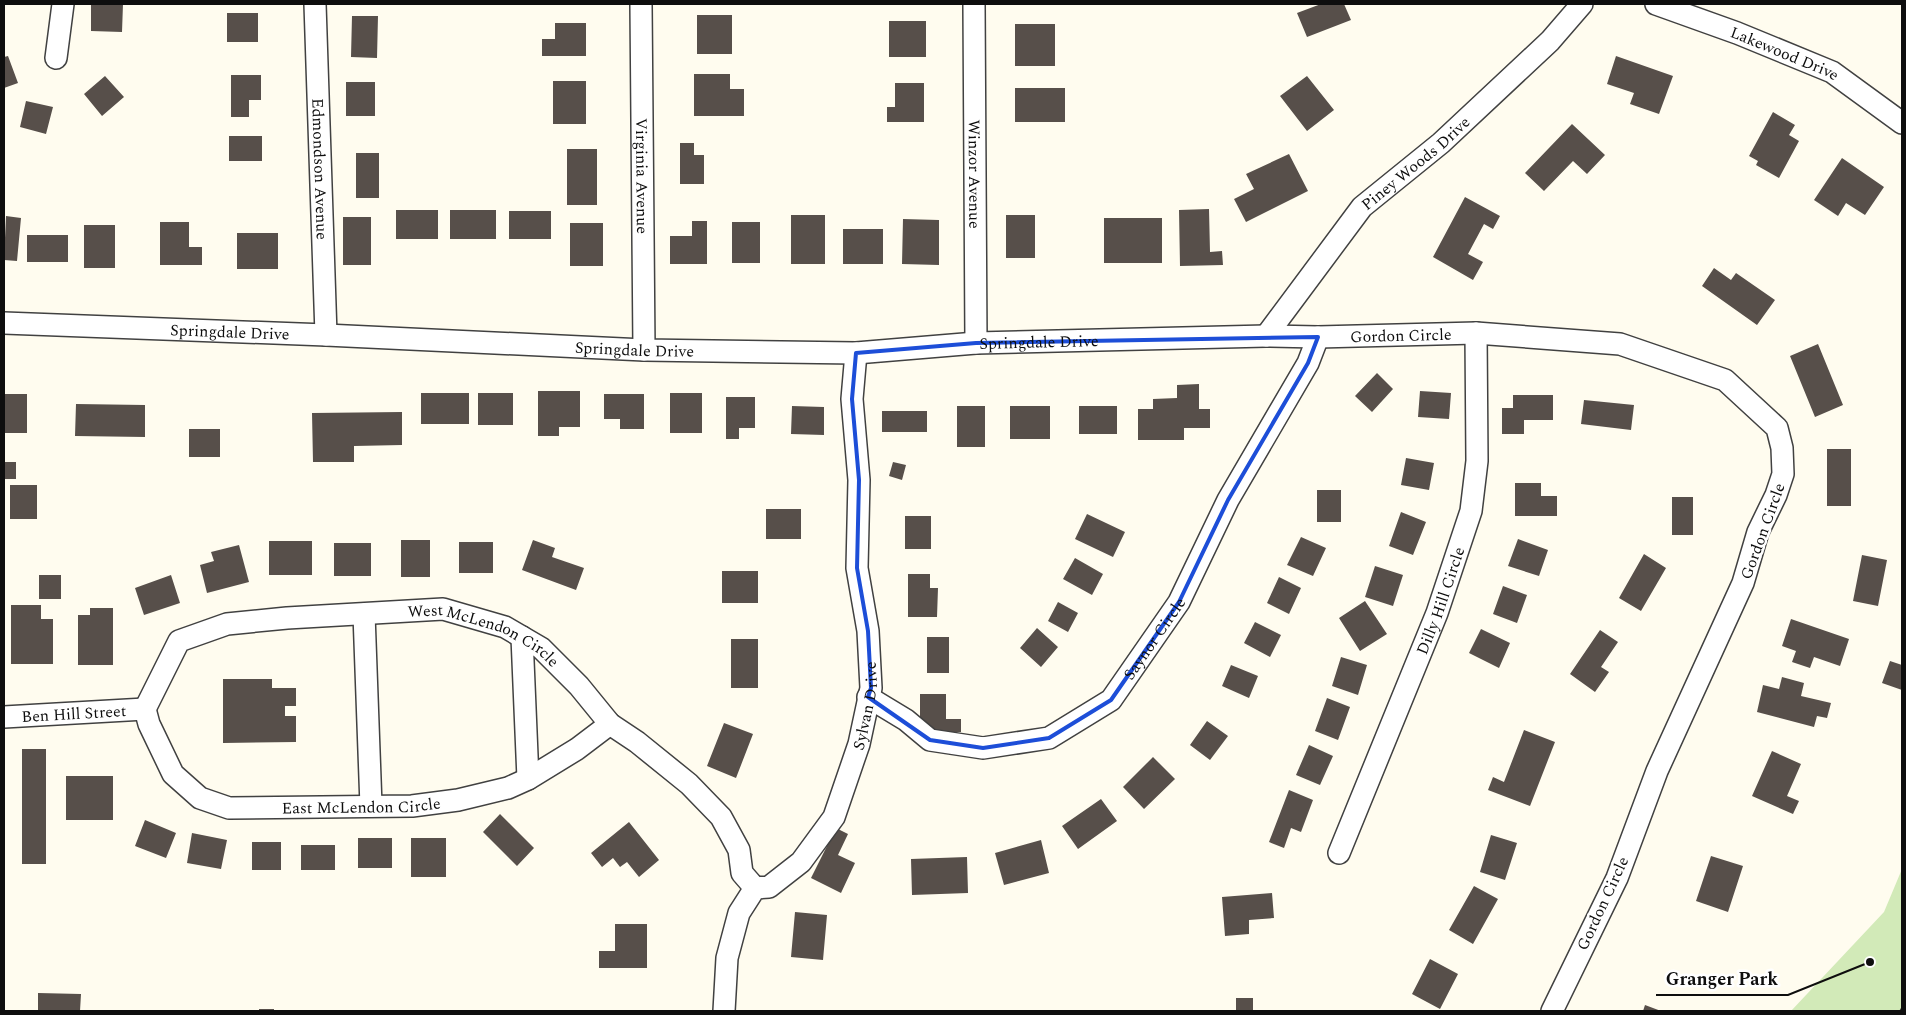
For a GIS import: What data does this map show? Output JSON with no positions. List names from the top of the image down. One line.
{"streets":{"street":["Lakewood Drive","Piney Woods Drive","Edmondson Avenue","Winzor Avenue","Virginia Avenue","Springdale Drive","Gordon Circle","Dilly Hill Circle","Saynor Circle","West McLendon Circle","Sylvan Drive","Ben Hill Street","East McLendon Circle"]},"crossings":[["Piney Woods Drive","Springdale Drive"],["Piney Woods Drive","Gordon Circle"],["Edmondson Avenue","Springdale Drive"],["Winzor Avenue","Springdale Drive"],["Virginia Avenue","Springdale Drive"],["Springdale Drive","Gordon Circle"],["Springdale Drive","Sylvan Drive"],["Gordon Circle","Dilly Hill Circle"],["Gordon Circle","Saynor Circle"],["Saynor Circle","Sylvan Drive"],["West McLendon Circle","Sylvan Drive"],["West McLendon Circle","Ben Hill Street"],["West McLendon Circle","East McLendon Circle"],["Ben Hill Street","East McLendon Circle"]],"places":["Granger Park"]}
